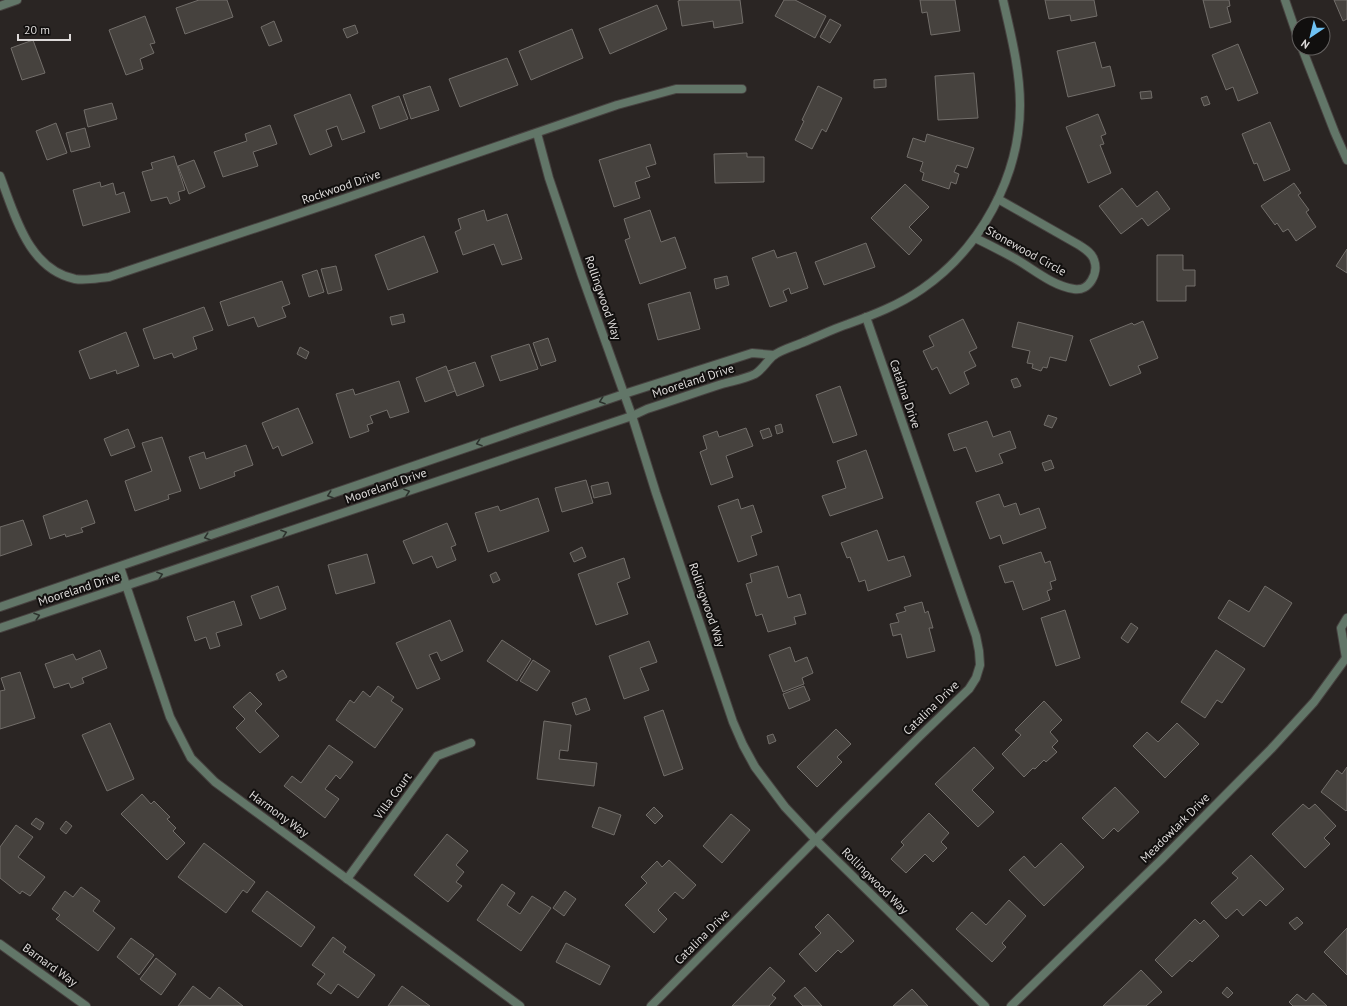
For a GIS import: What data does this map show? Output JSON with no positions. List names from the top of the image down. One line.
{"streets":{"street":["Rockwood Drive","Stonewood Circle","Rollingwood Way","Mooreland Drive","Catalina Drive","Villa Court","Harmony Way","Meadowlark Drive","Barnard Way"]},"crossings":[["Rockwood Drive","Rollingwood Way"],["Stonewood Circle","Mooreland Drive"],["Rollingwood Way","Mooreland Drive"],["Rollingwood Way","Catalina Drive"],["Mooreland Drive","Catalina Drive"],["Mooreland Drive","Harmony Way"],["Villa Court","Harmony Way"]],"scale_bar":"20 m","north":"bottom left"}
